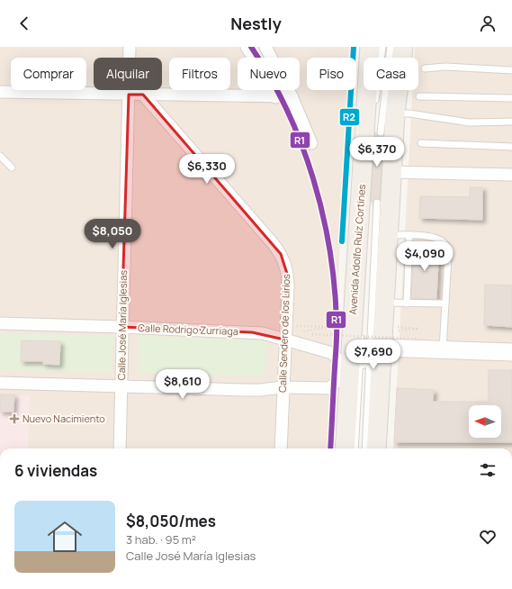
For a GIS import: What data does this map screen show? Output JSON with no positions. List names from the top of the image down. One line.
{"streets":{"main road":["Avenida Adolfo Ruíz Cortines"],"street":["Calle José María Iglesias","Calle Rodrigo Zurriaga","Calle Sendero de los Lirios"]},"crossings":[["Avenida Adolfo Ruíz Cortines","Calle Rodrigo Zurriaga"],["Calle José María Iglesias","Calle Rodrigo Zurriaga"],["Calle Rodrigo Zurriaga","Calle Sendero de los Lirios"]],"places":{"health":["Nuevo Nacimiento"]},"lines":["transit line R1","transit line R2"],"north":"left","page":{"header":"Nestly","chip":["Comprar","Alquilar","Filtros","Nuevo","Piso","Casa"],"price":["$6,370","$6,330","$8,050","$4,090","$7,690","$8,610"],"heading":"6 viviendas","list":[{"name":"$8,050/mes","note":"3 hab. · 95 m² · Calle José María Iglesias"}]}}
